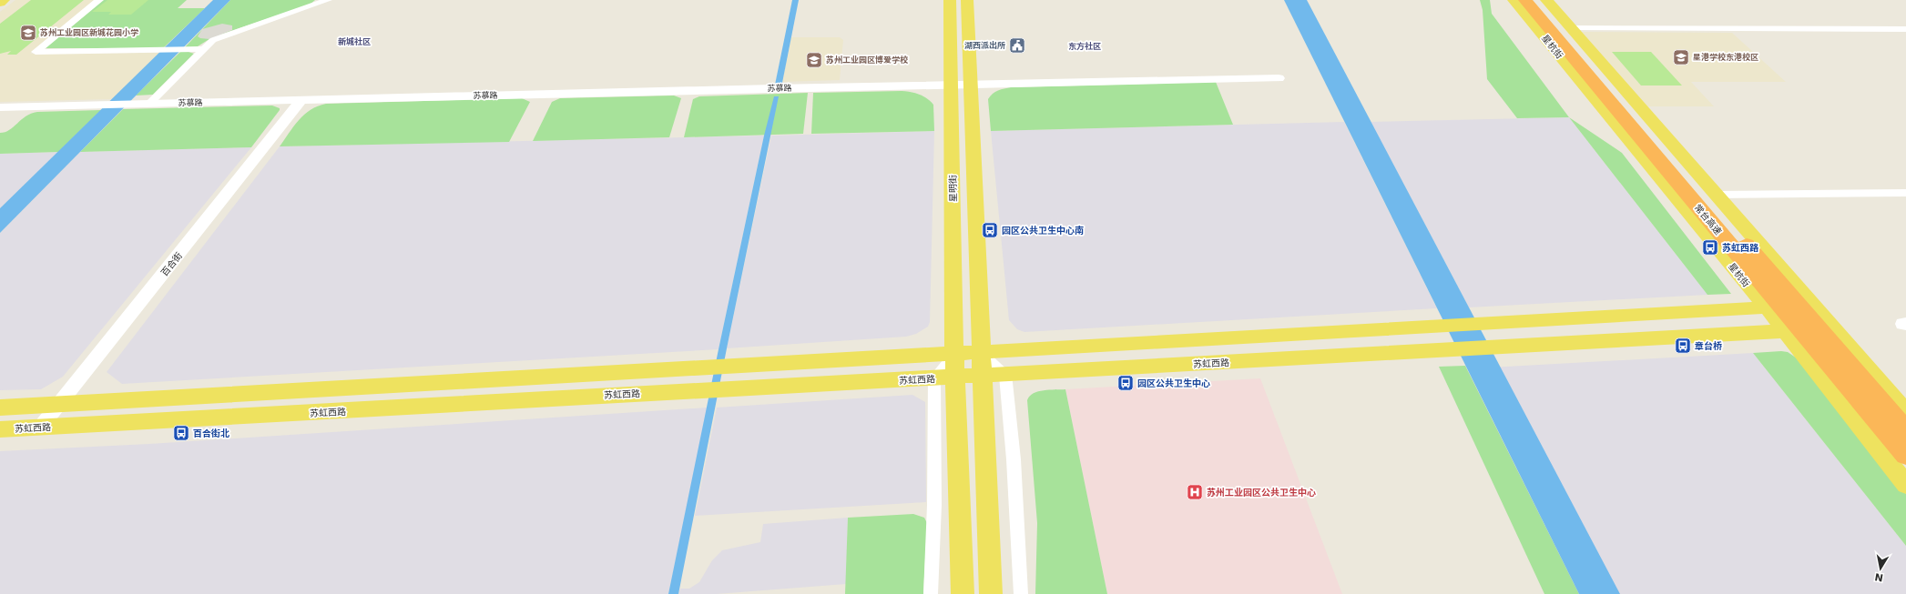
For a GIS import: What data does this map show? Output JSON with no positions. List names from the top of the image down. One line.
{"streets":{"highway":["常台高速"],"main road":["星杭街","苏慕路","星明街","百合街","苏虹西路"]},"crossings":[["星杭街","苏虹西路"],["苏慕路","星明街"],["苏慕路","百合街"],["星明街","苏虹西路"],["百合街","苏虹西路"]],"districts":["新城社区","东方社区"],"places":{"school or university":["苏州工业园区新城花园小学","星港学校东港校区","苏州工业园区博爱学校"],"public building":["湖西派出所"],"bus stop":["园区公共卫生中心南","苏虹西路","章台桥","园区公共卫生中心","百合街北"],"hospital":["苏州工业园区公共卫生中心"]},"north":"bottom"}
